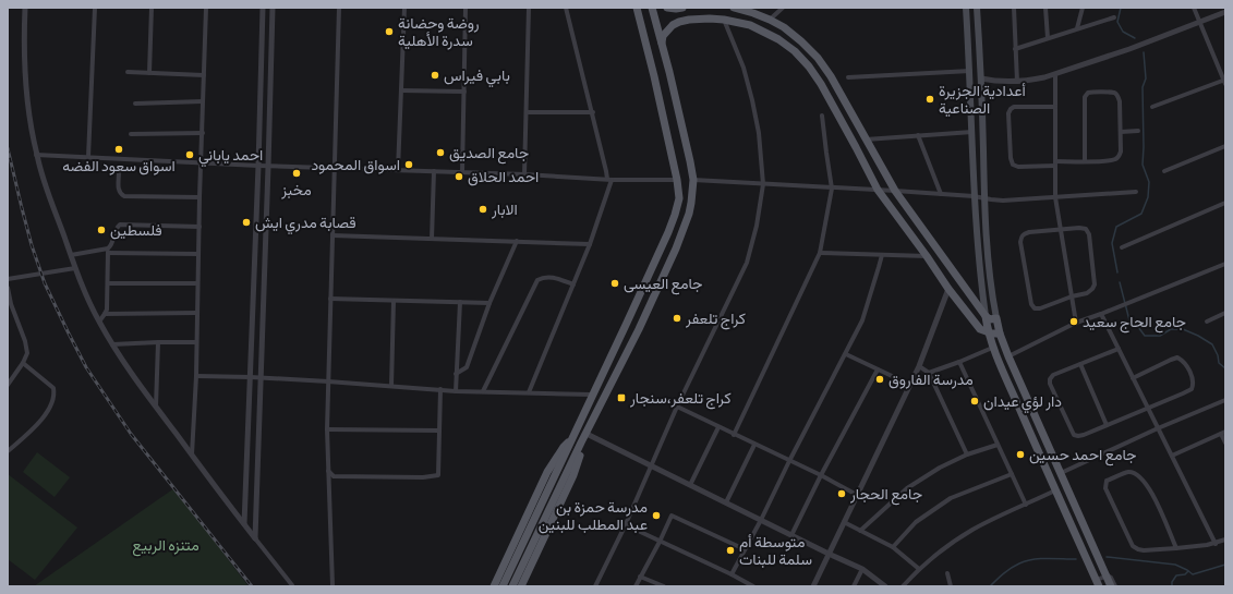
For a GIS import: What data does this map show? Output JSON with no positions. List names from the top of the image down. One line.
{"parks":["متنزه الربيع"],"places":{"other":["روضة وحضانة سدرة الأهلية","بابي فيراس","أعدادية الجزيرة الصناعية","اسواق سعود الفضه","جامع الصديق","احمد ياباني","اسواق المحمود","مخبز","احمد الحلاق","الابار","قصابة مدري ايش","فلسطين","جامع العيسى","كراج تلعفر","جامع الحاج سعيد","مدرسة الفاروق","دار لؤي عيدان","جامع احمد حسين","جامع الحجار","مدرسة حمزة بن عبد المطلب للبنين","متوسطة أم سلمة للبنات"],"transit":["كراج تلعفر،سنجار"]}}
